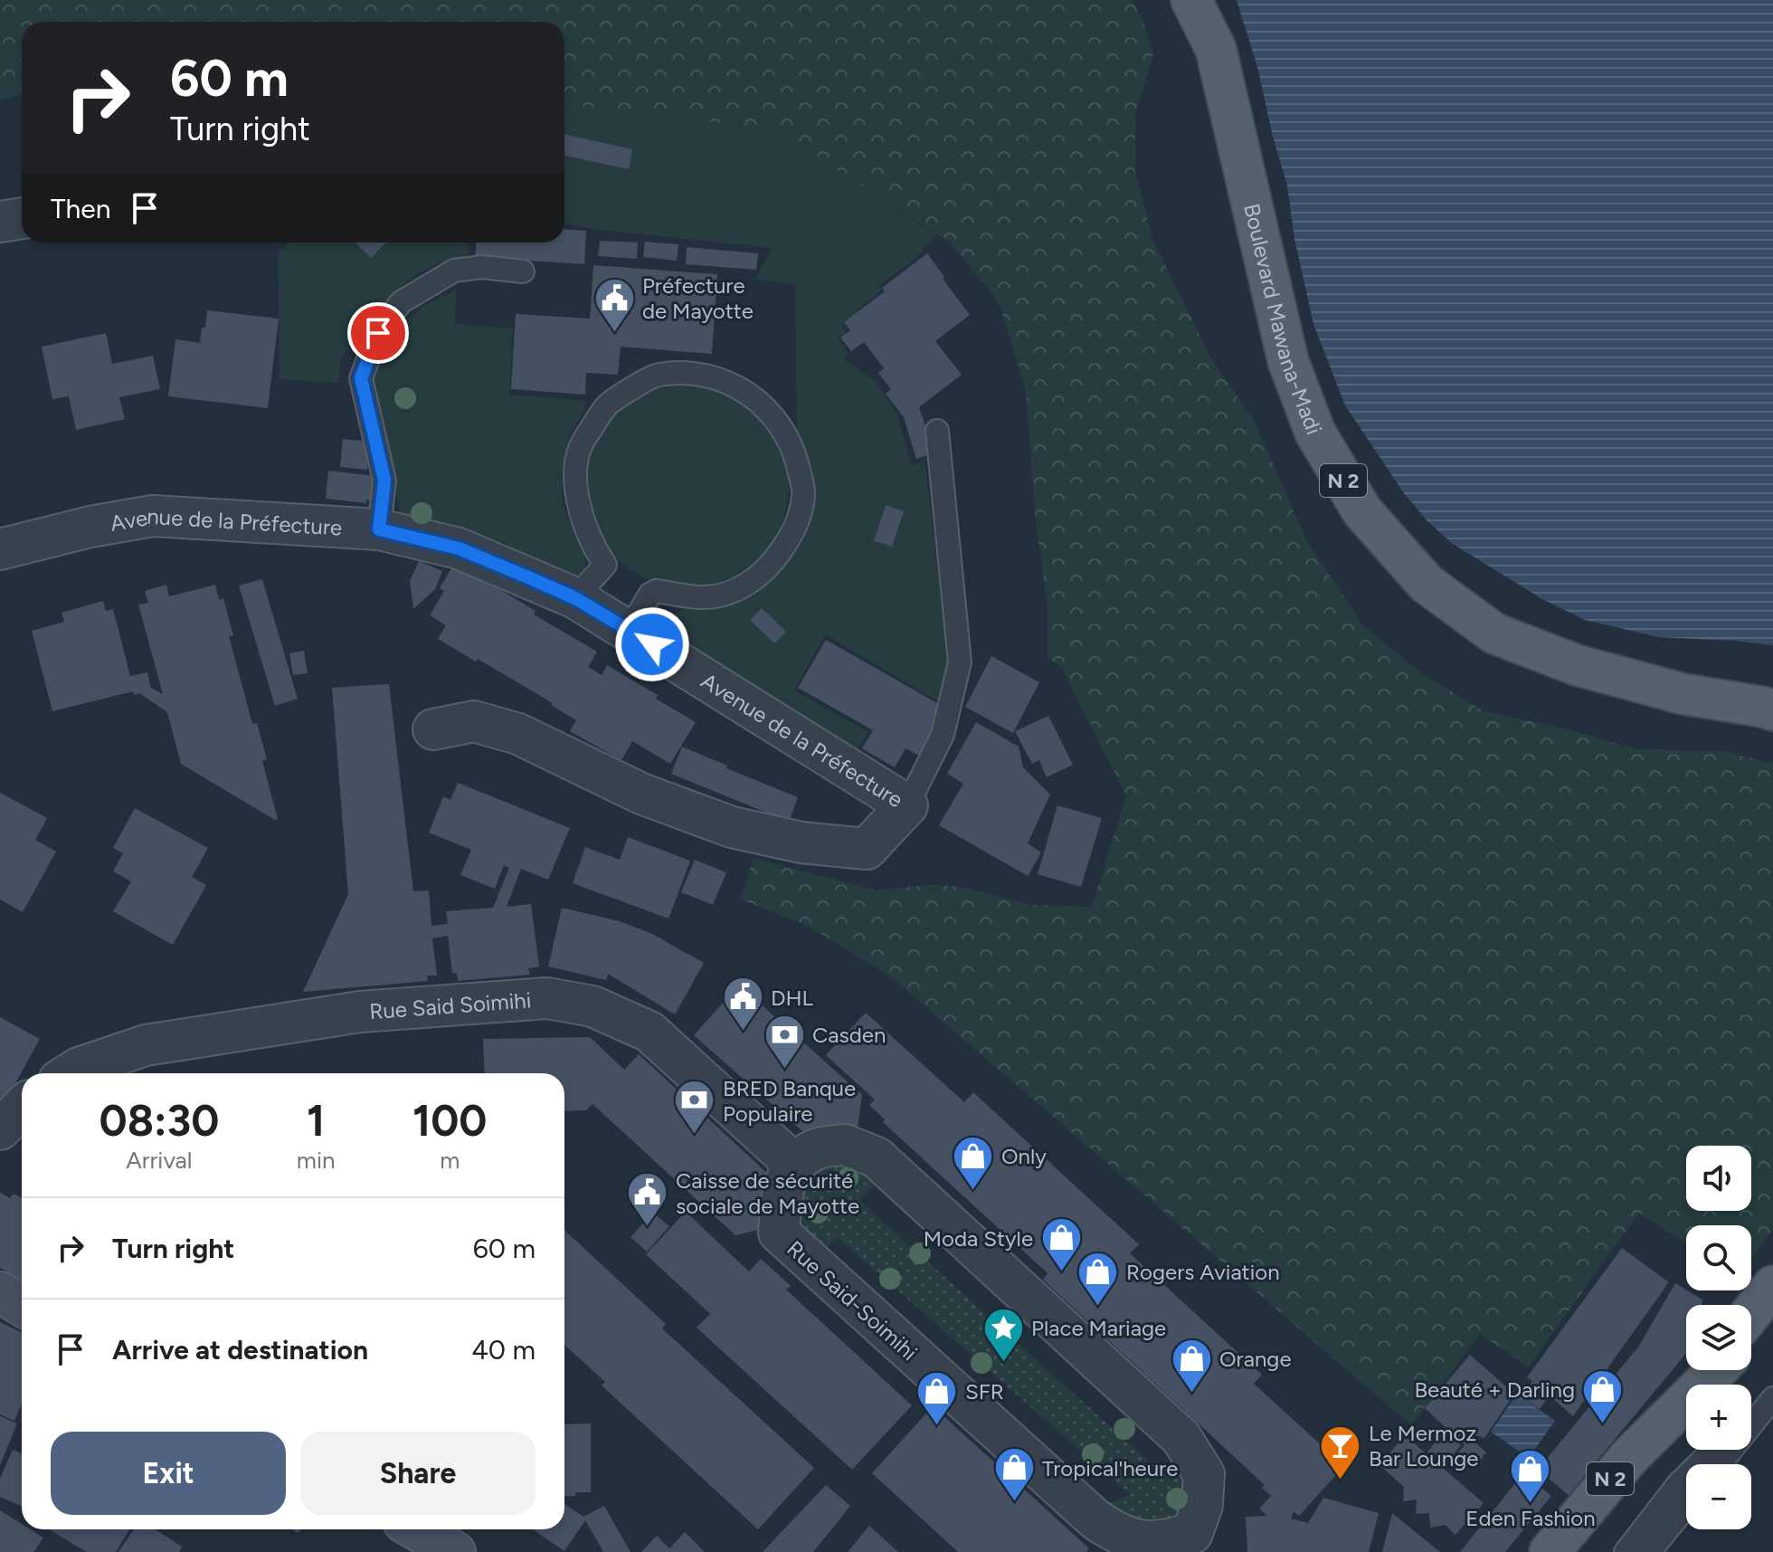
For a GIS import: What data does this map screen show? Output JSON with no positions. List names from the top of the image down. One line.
{"streets":{"main road":["Boulevard Mawana-Madi","N 2"],"street":["Avenue de la Préfecture","Rue Said Soimihi","Rue Said-Soimihi"]},"crossings":[["Rue Said Soimihi","Rue Said-Soimihi"]],"places":{"public building":["Préfecture de Mayotte","DHL","Caisse de sécurité sociale de Mayotte"],"bank":["Casden","BRED Banque Populaire"],"shop":["Only","Moda Style","Rogers Aviation","Orange","Beauté + Darling","SFR","Tropical'heure","Eden Fashion"],"place":["Place Mariage"],"bar":["Le Mermoz Bar Lounge"]},"page":{"turn":["60 m","Turn right"],"then":"Then","eta":["08:30","Arrival","1","min","100","m"],"map_buttons":["+","−"],"list":[{"name":"Turn right","value":"60 m"},{"name":"Arrive at destination","value":"40 m"}],"buttons":["Exit","Share"]}}
